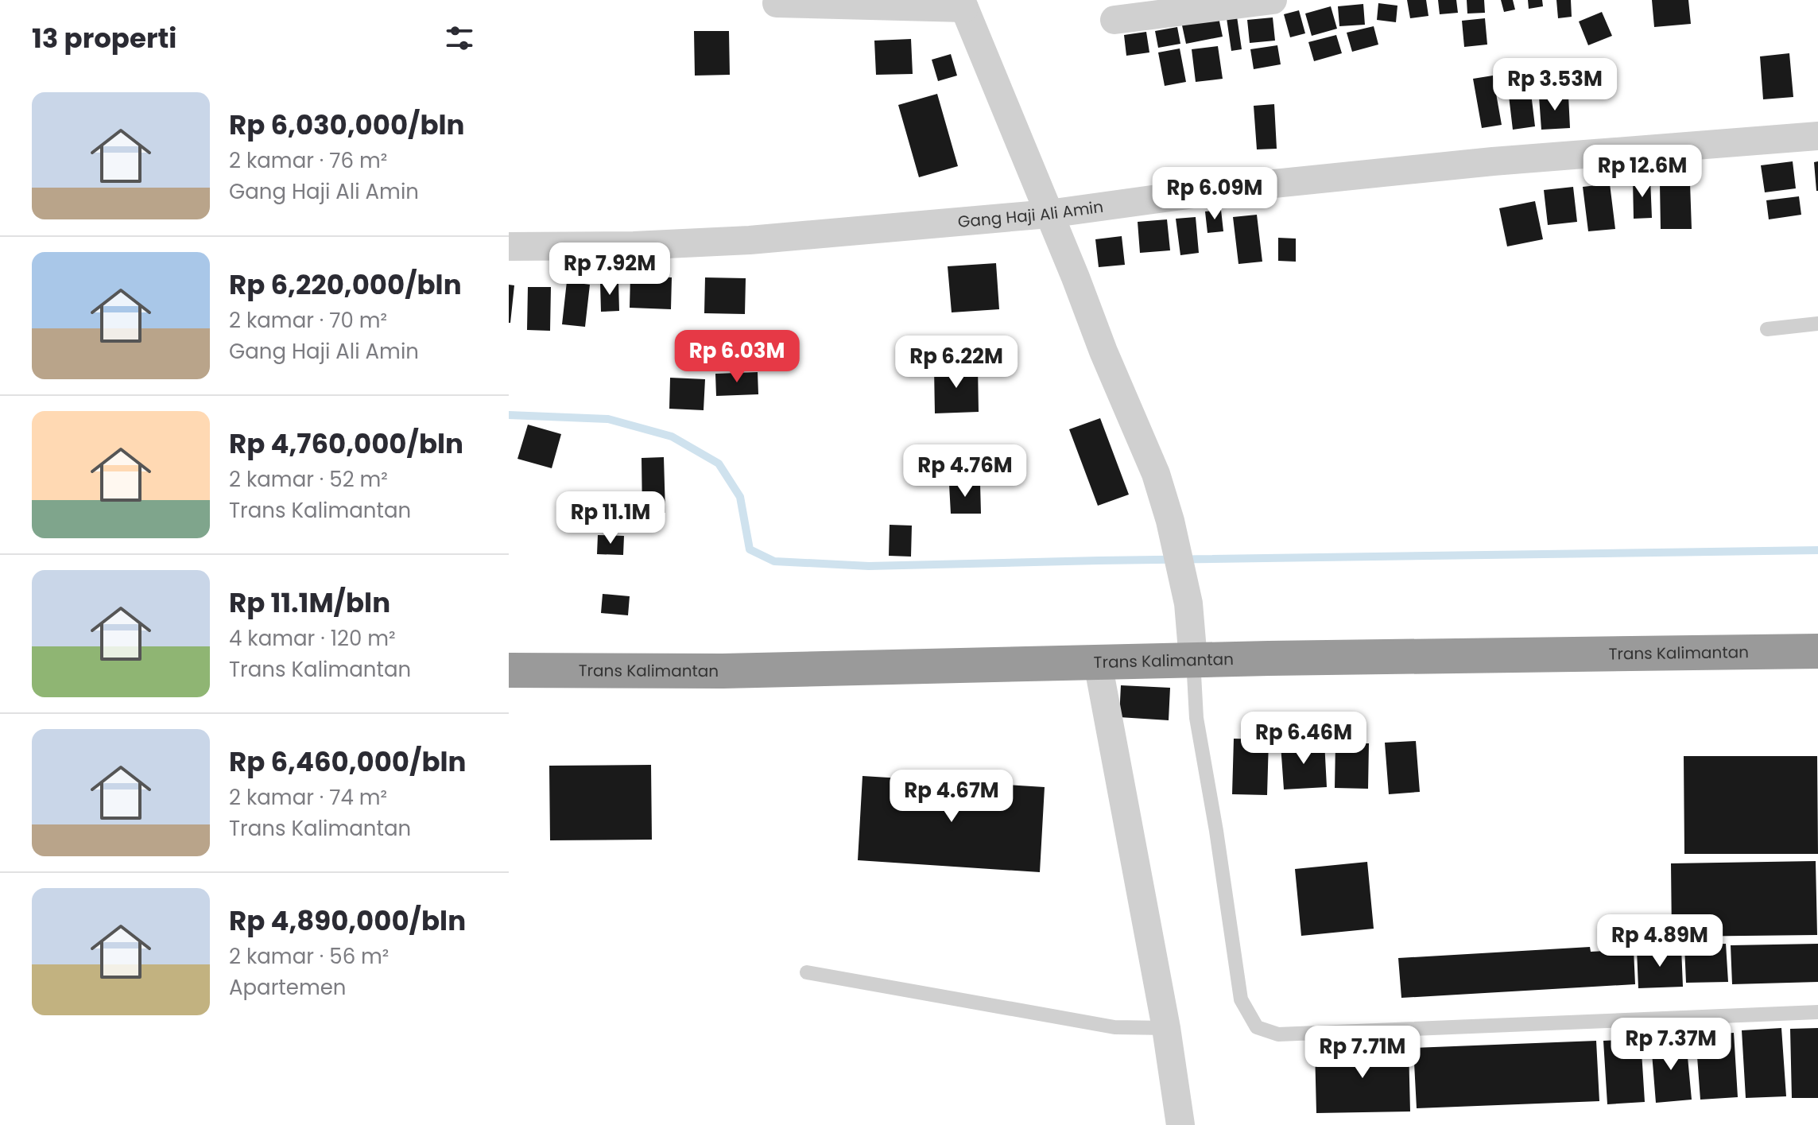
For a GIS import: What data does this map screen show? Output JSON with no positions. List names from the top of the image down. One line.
{"streets":{"highway":["Trans Kalimantan"],"street":["Gang Haji Ali Amin"]},"page":{"heading":"13 properti","price":["Rp 3.53M","Rp 12.6M","Rp 6.09M","Rp 7.92M","Rp 6.03M","Rp 6.22M","Rp 4.76M","Rp 11.1M","Rp 6.46M","Rp 4.67M","Rp 4.89M","Rp 7.37M","Rp 7.71M"],"list":[{"name":"Rp 6,030,000/bln","note":"2 kamar · 76 m² · Gang Haji Ali Amin"},{"name":"Rp 6,220,000/bln","note":"2 kamar · 70 m² · Gang Haji Ali Amin"},{"name":"Rp 4,760,000/bln","note":"2 kamar · 52 m² · Trans Kalimantan"},{"name":"Rp 11.1M/bln","note":"4 kamar · 120 m² · Trans Kalimantan"},{"name":"Rp 6,460,000/bln","note":"2 kamar · 74 m² · Trans Kalimantan"},{"name":"Rp 4,890,000/bln","note":"2 kamar · 56 m² · Apartemen"}]}}
